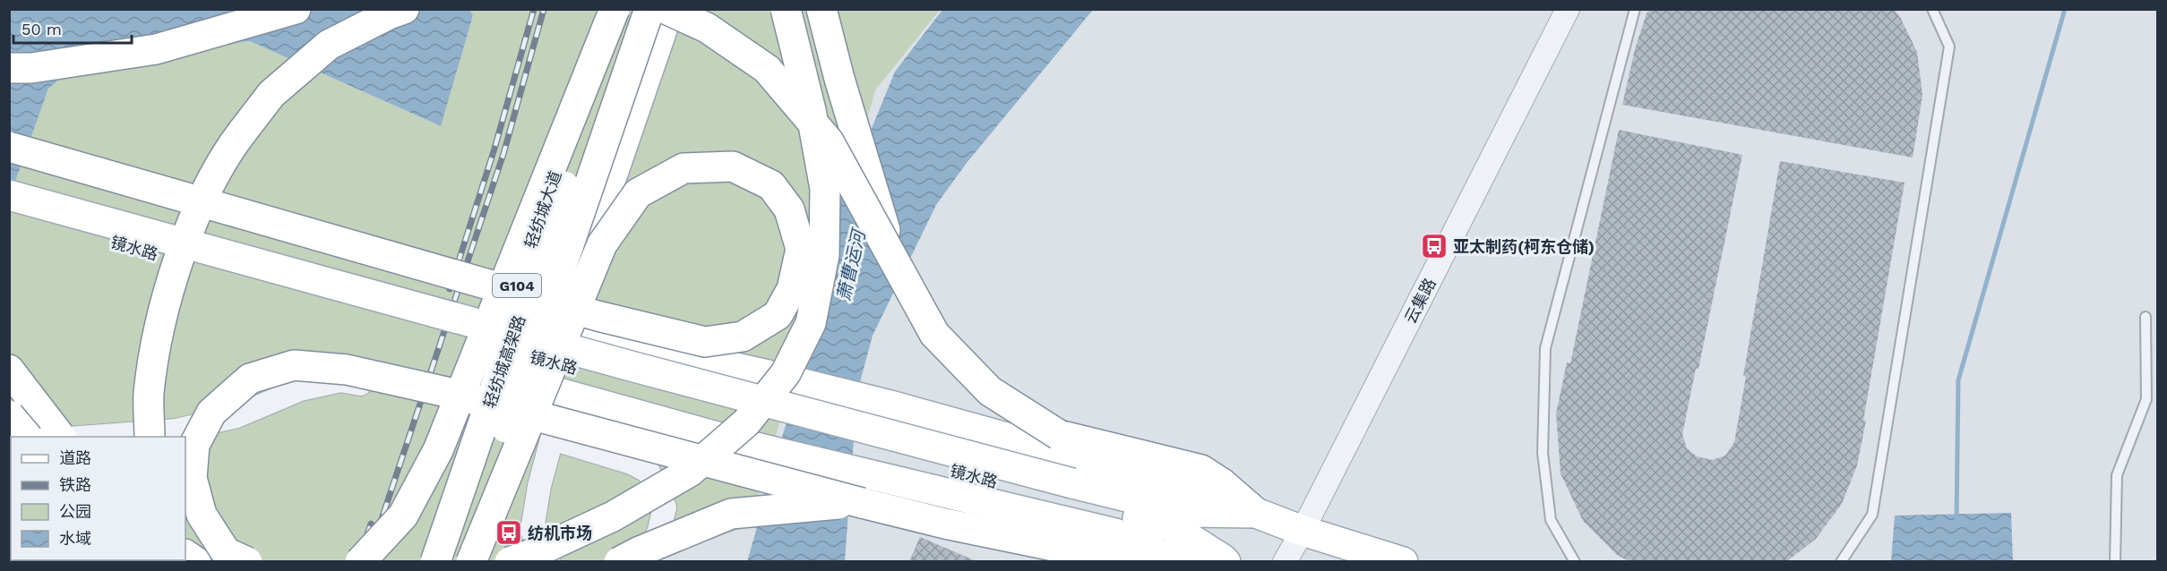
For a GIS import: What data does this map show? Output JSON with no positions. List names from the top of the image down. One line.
{"streets":{"main road":["轻纺城大道","镜水路","G104","轻纺城高架路"],"street":["云集路"]},"water":["萧曹运河"],"places":{"bus stop":["亚太制药(柯东仓储)","纺机市场"]},"legend":["道路","铁路","公园","水域"],"scale_bar":"50 m"}
